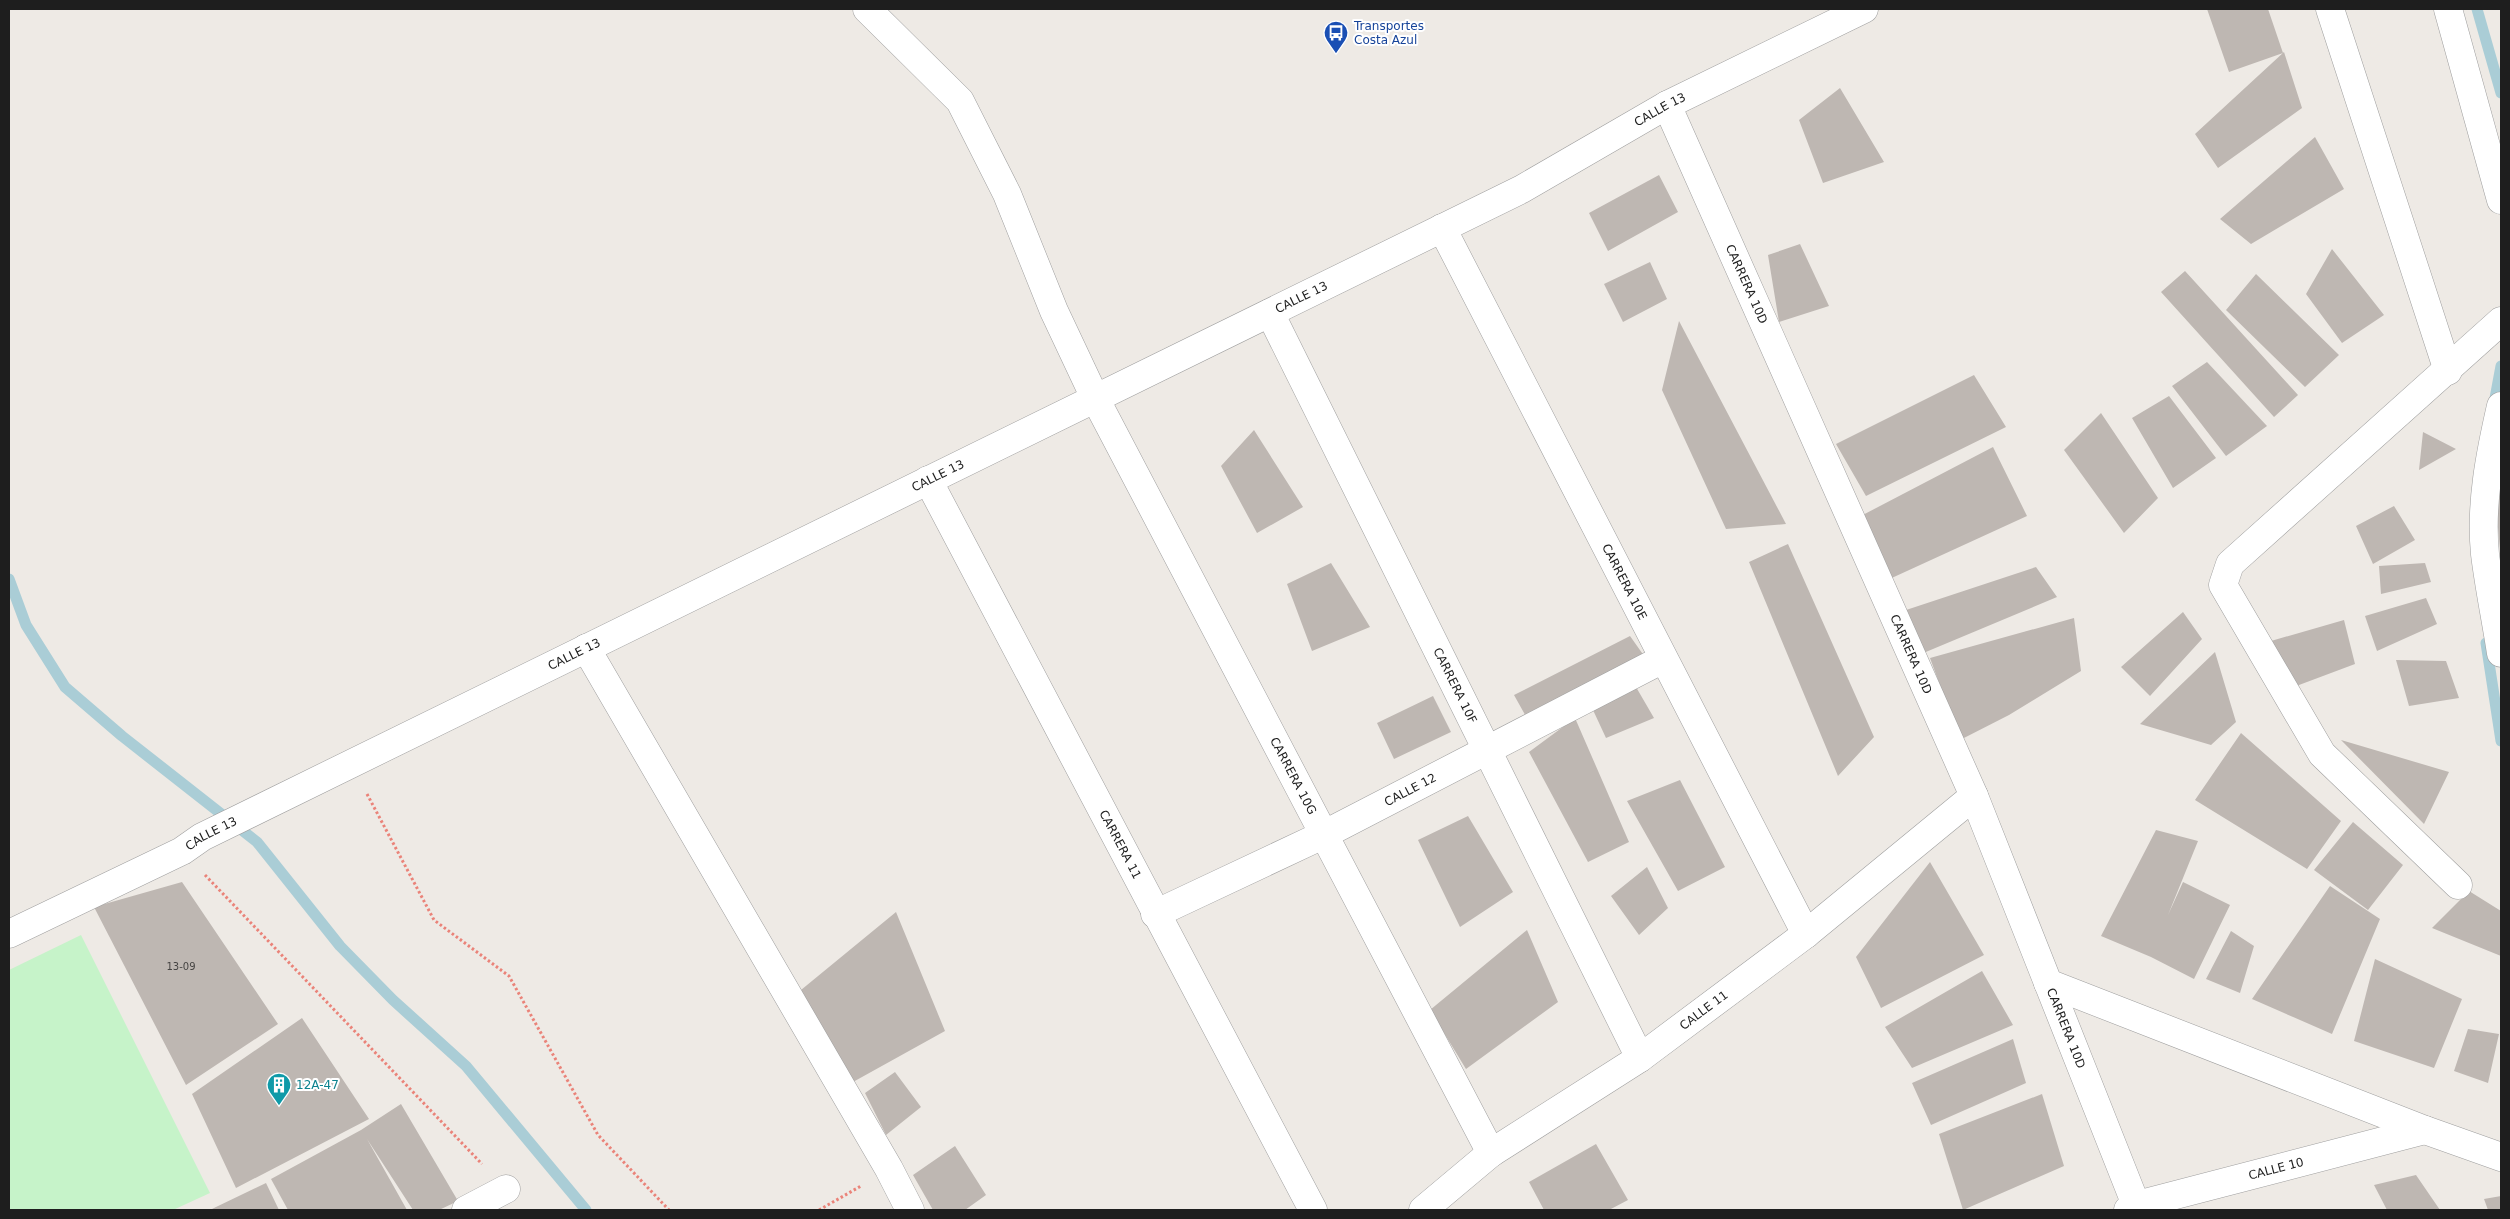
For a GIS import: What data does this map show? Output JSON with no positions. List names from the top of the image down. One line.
{"streets":{"street":["CALLE 13","CARRERA 10D","CARRERA 10E","CARRERA 10F","CARRERA 10G","CALLE 12","CARRERA 11","CALLE 11","CALLE 10"]},"crossings":[["CALLE 13","CARRERA 10D"],["CALLE 13","CARRERA 10E"],["CALLE 13","CARRERA 10F"],["CALLE 13","CARRERA 10G"],["CALLE 13","CARRERA 11"],["CARRERA 10D","CALLE 11"],["CARRERA 10D","CALLE 10"],["CARRERA 10E","CALLE 12"],["CARRERA 10E","CALLE 11"],["CARRERA 10F","CALLE 12"],["CARRERA 10F","CALLE 11"],["CARRERA 10G","CALLE 12"],["CARRERA 10G","CALLE 11"],["CALLE 12","CARRERA 11"]],"places":{"bus stop":["Transportes Costa Azul"],"building":["12A-47"]},"house_numbers":["13-09"]}
